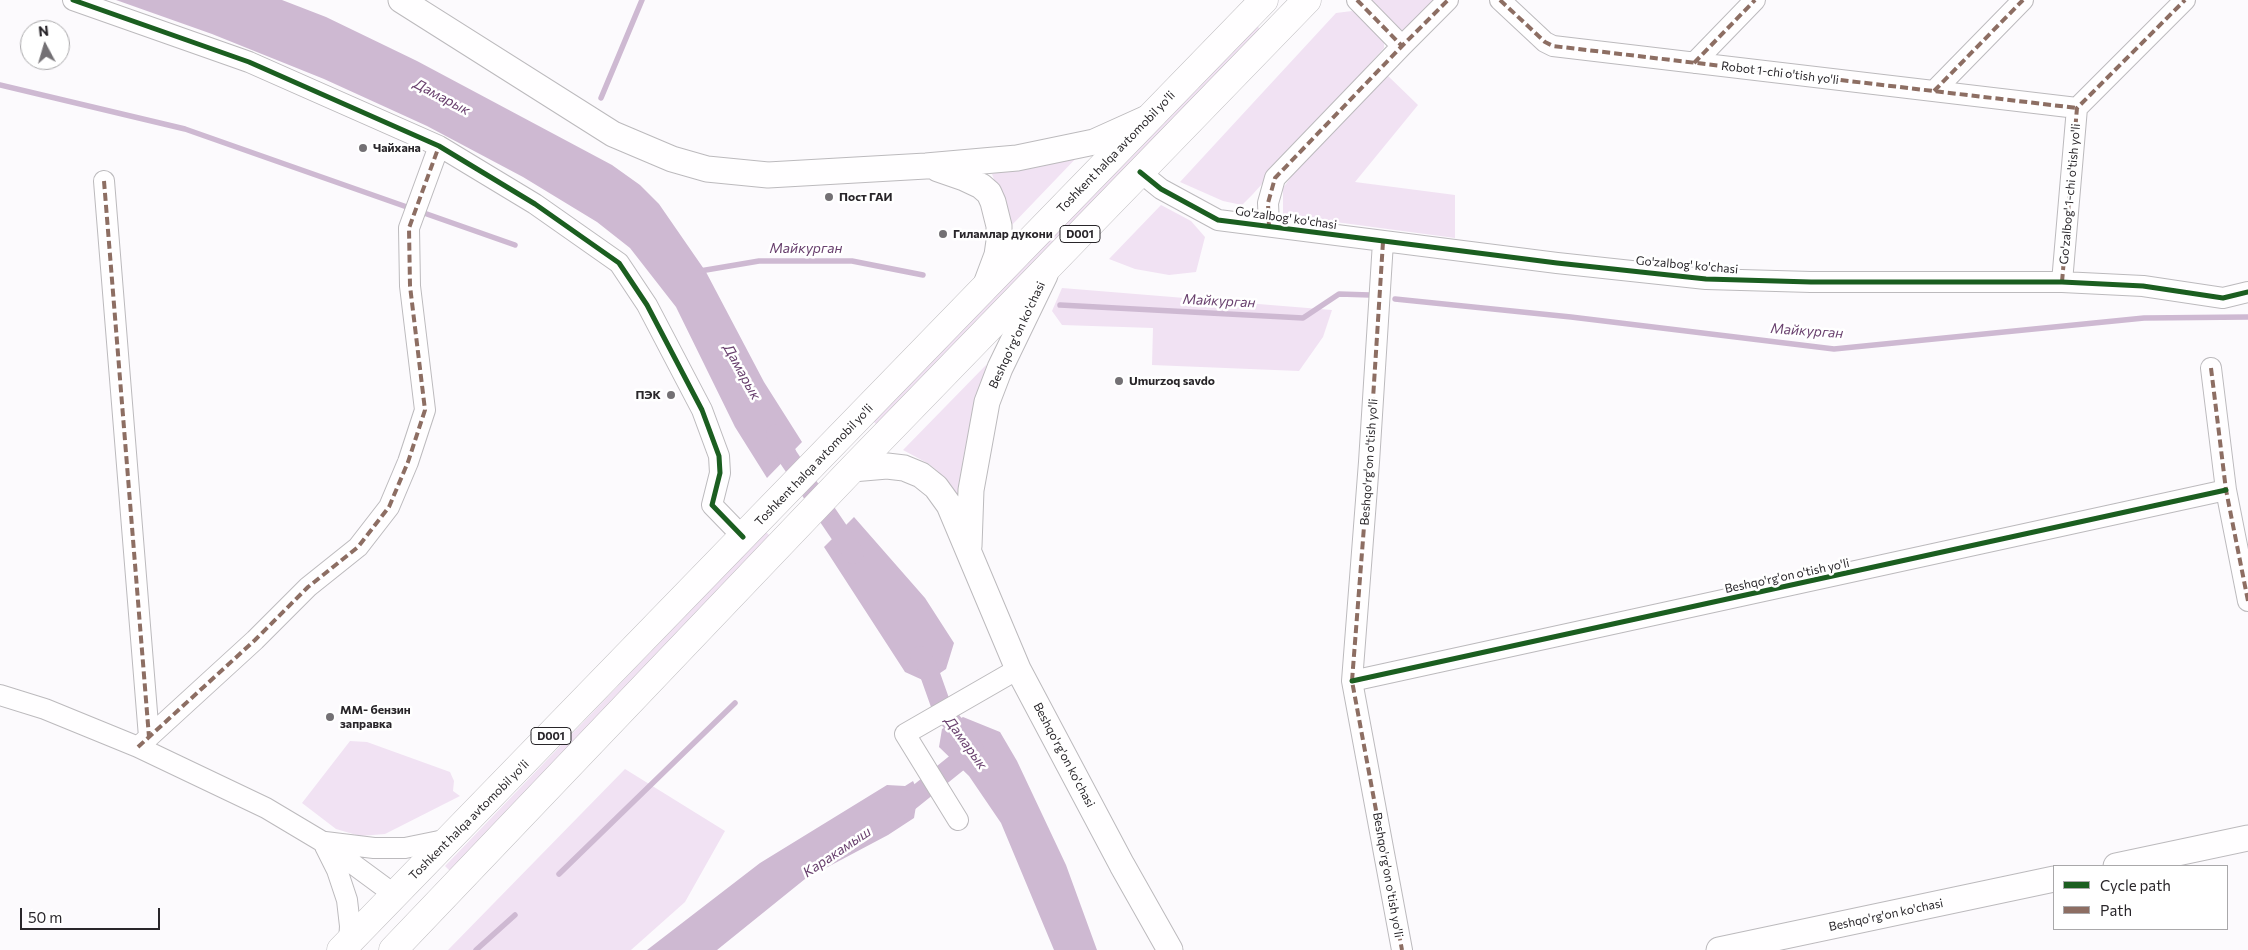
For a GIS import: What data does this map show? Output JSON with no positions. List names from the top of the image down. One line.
{"streets":{"highway":["Toshkent halqa avtomobil yo'li","D001"],"main road":["Beshqo'rg'on ko'chasi"],"street":["Robot 1-chi o'tish yo'li","Go'zalbog' 1-chi o'tish yo'li","Go'zalbog' ko'chasi","Beshqo'rg'on o'tish yo'li"]},"crossings":[["Robot 1-chi o'tish yo'li","Go'zalbog' 1-chi o'tish yo'li"],["Go'zalbog' 1-chi o'tish yo'li","Go'zalbog' ko'chasi"],["Go'zalbog' ko'chasi","D001"],["Go'zalbog' ko'chasi","Beshqo'rg'on o'tish yo'li"],["D001","Beshqo'rg'on ko'chasi"]],"water":["Дамарык","Майкурган","Каракамыш"],"places":["Чайхана","Пост ГАИ","Гиламлар дукони","Umurzoq savdo","ПЭК","ММ- бензин заправка"],"legend":["Cycle path","Path"],"scale_bar":"50 m","north":"top"}
